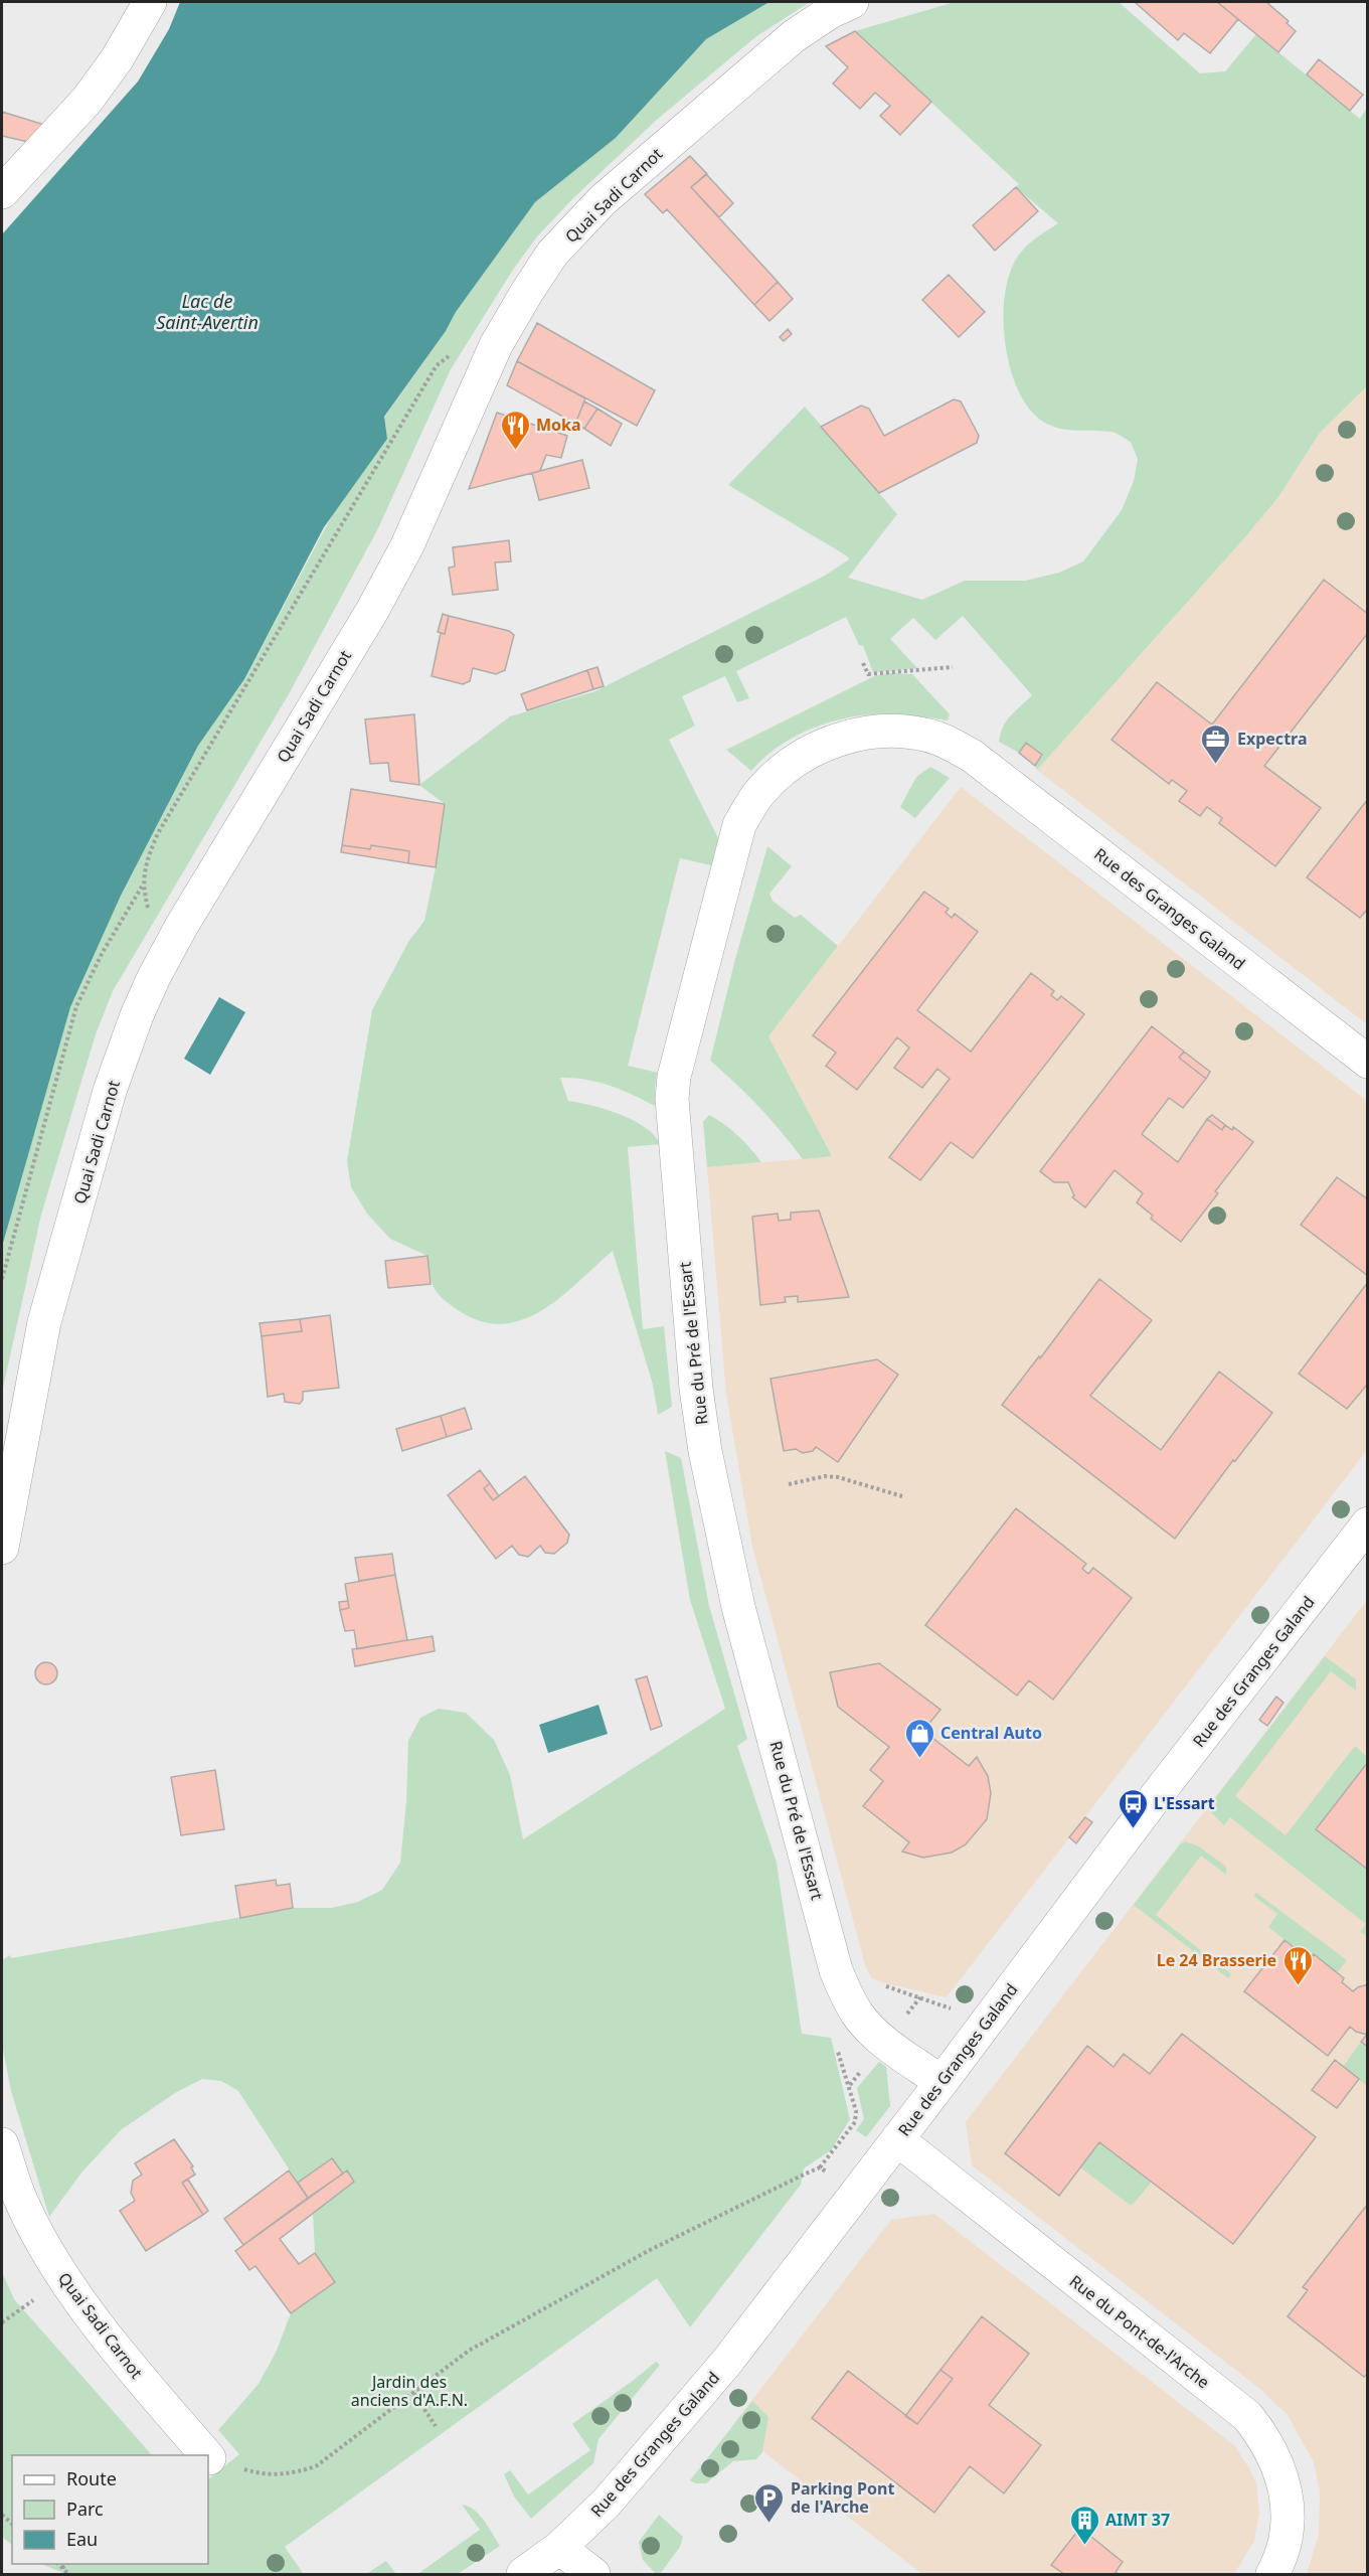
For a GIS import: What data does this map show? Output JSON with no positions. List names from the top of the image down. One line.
{"streets":{"street":["Quai Sadi Carnot","Rue des Granges Galand","Rue du Pré de l'Essart","Rue du Pont-de-l'Arche"]},"crossings":[["Rue des Granges Galand","Rue du Pré de l'Essart"],["Rue des Granges Galand","Rue du Pont-de-l'Arche"]],"water":["Lac de Saint-Avertin"],"parks":["Jardin des anciens d'A.F.N."],"places":{"restaurant":["Moka","Le 24 Brasserie"],"office":["Expectra"],"shop":["Central Auto"],"bus stop":["L'Essart"],"parking":["Parking Pont de l'Arche"],"building":["AIMT 37"]},"legend":["Route","Parc","Eau"]}
